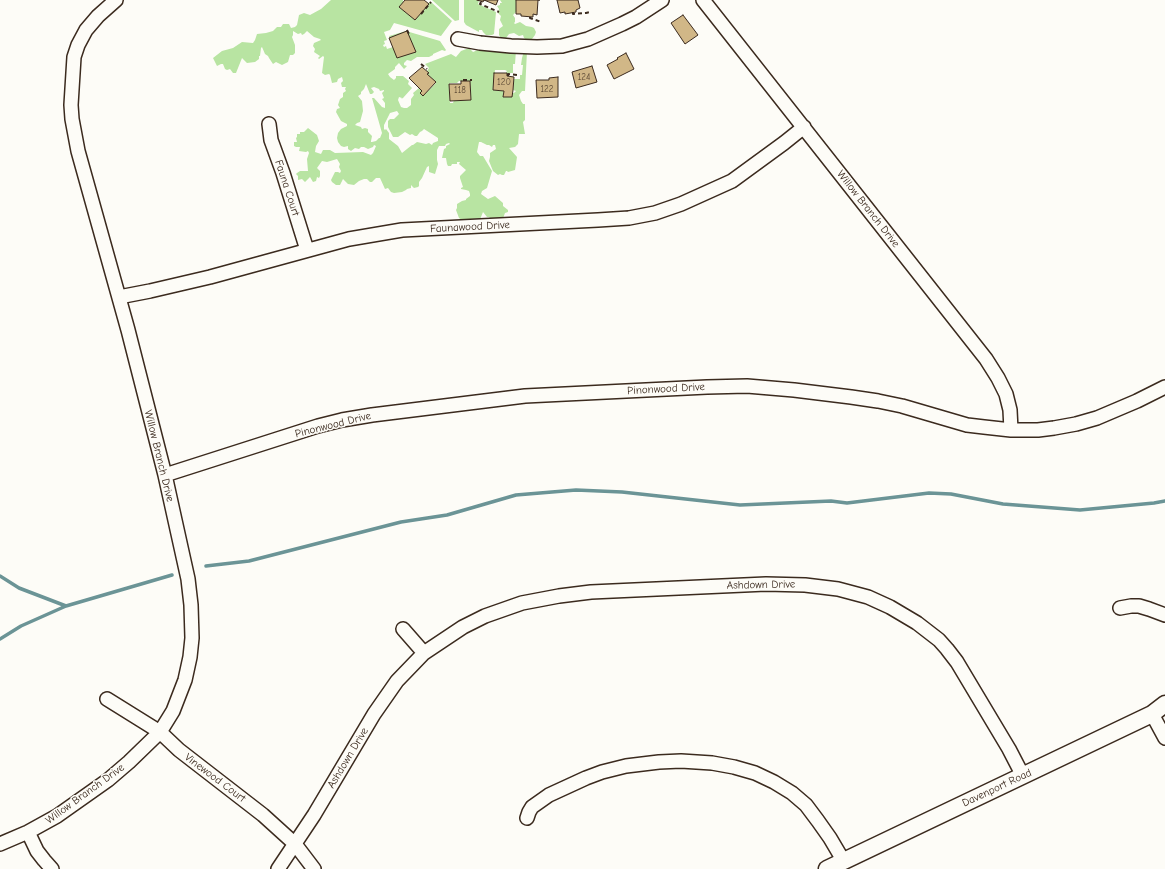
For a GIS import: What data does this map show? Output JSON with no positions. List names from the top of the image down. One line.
{"streets":{"street":["Fauna Court","Willow Branch Drive","Faunawood Drive","Pinonwood Drive","Ashdown Drive","Vinewood Court","Davenport Road"]},"crossings":[["Fauna Court","Faunawood Drive"],["Willow Branch Drive","Faunawood Drive"],["Willow Branch Drive","Pinonwood Drive"],["Willow Branch Drive","Vinewood Court"],["Ashdown Drive","Vinewood Court"],["Ashdown Drive","Davenport Road"]],"house_numbers":["124","120","122","118"]}
